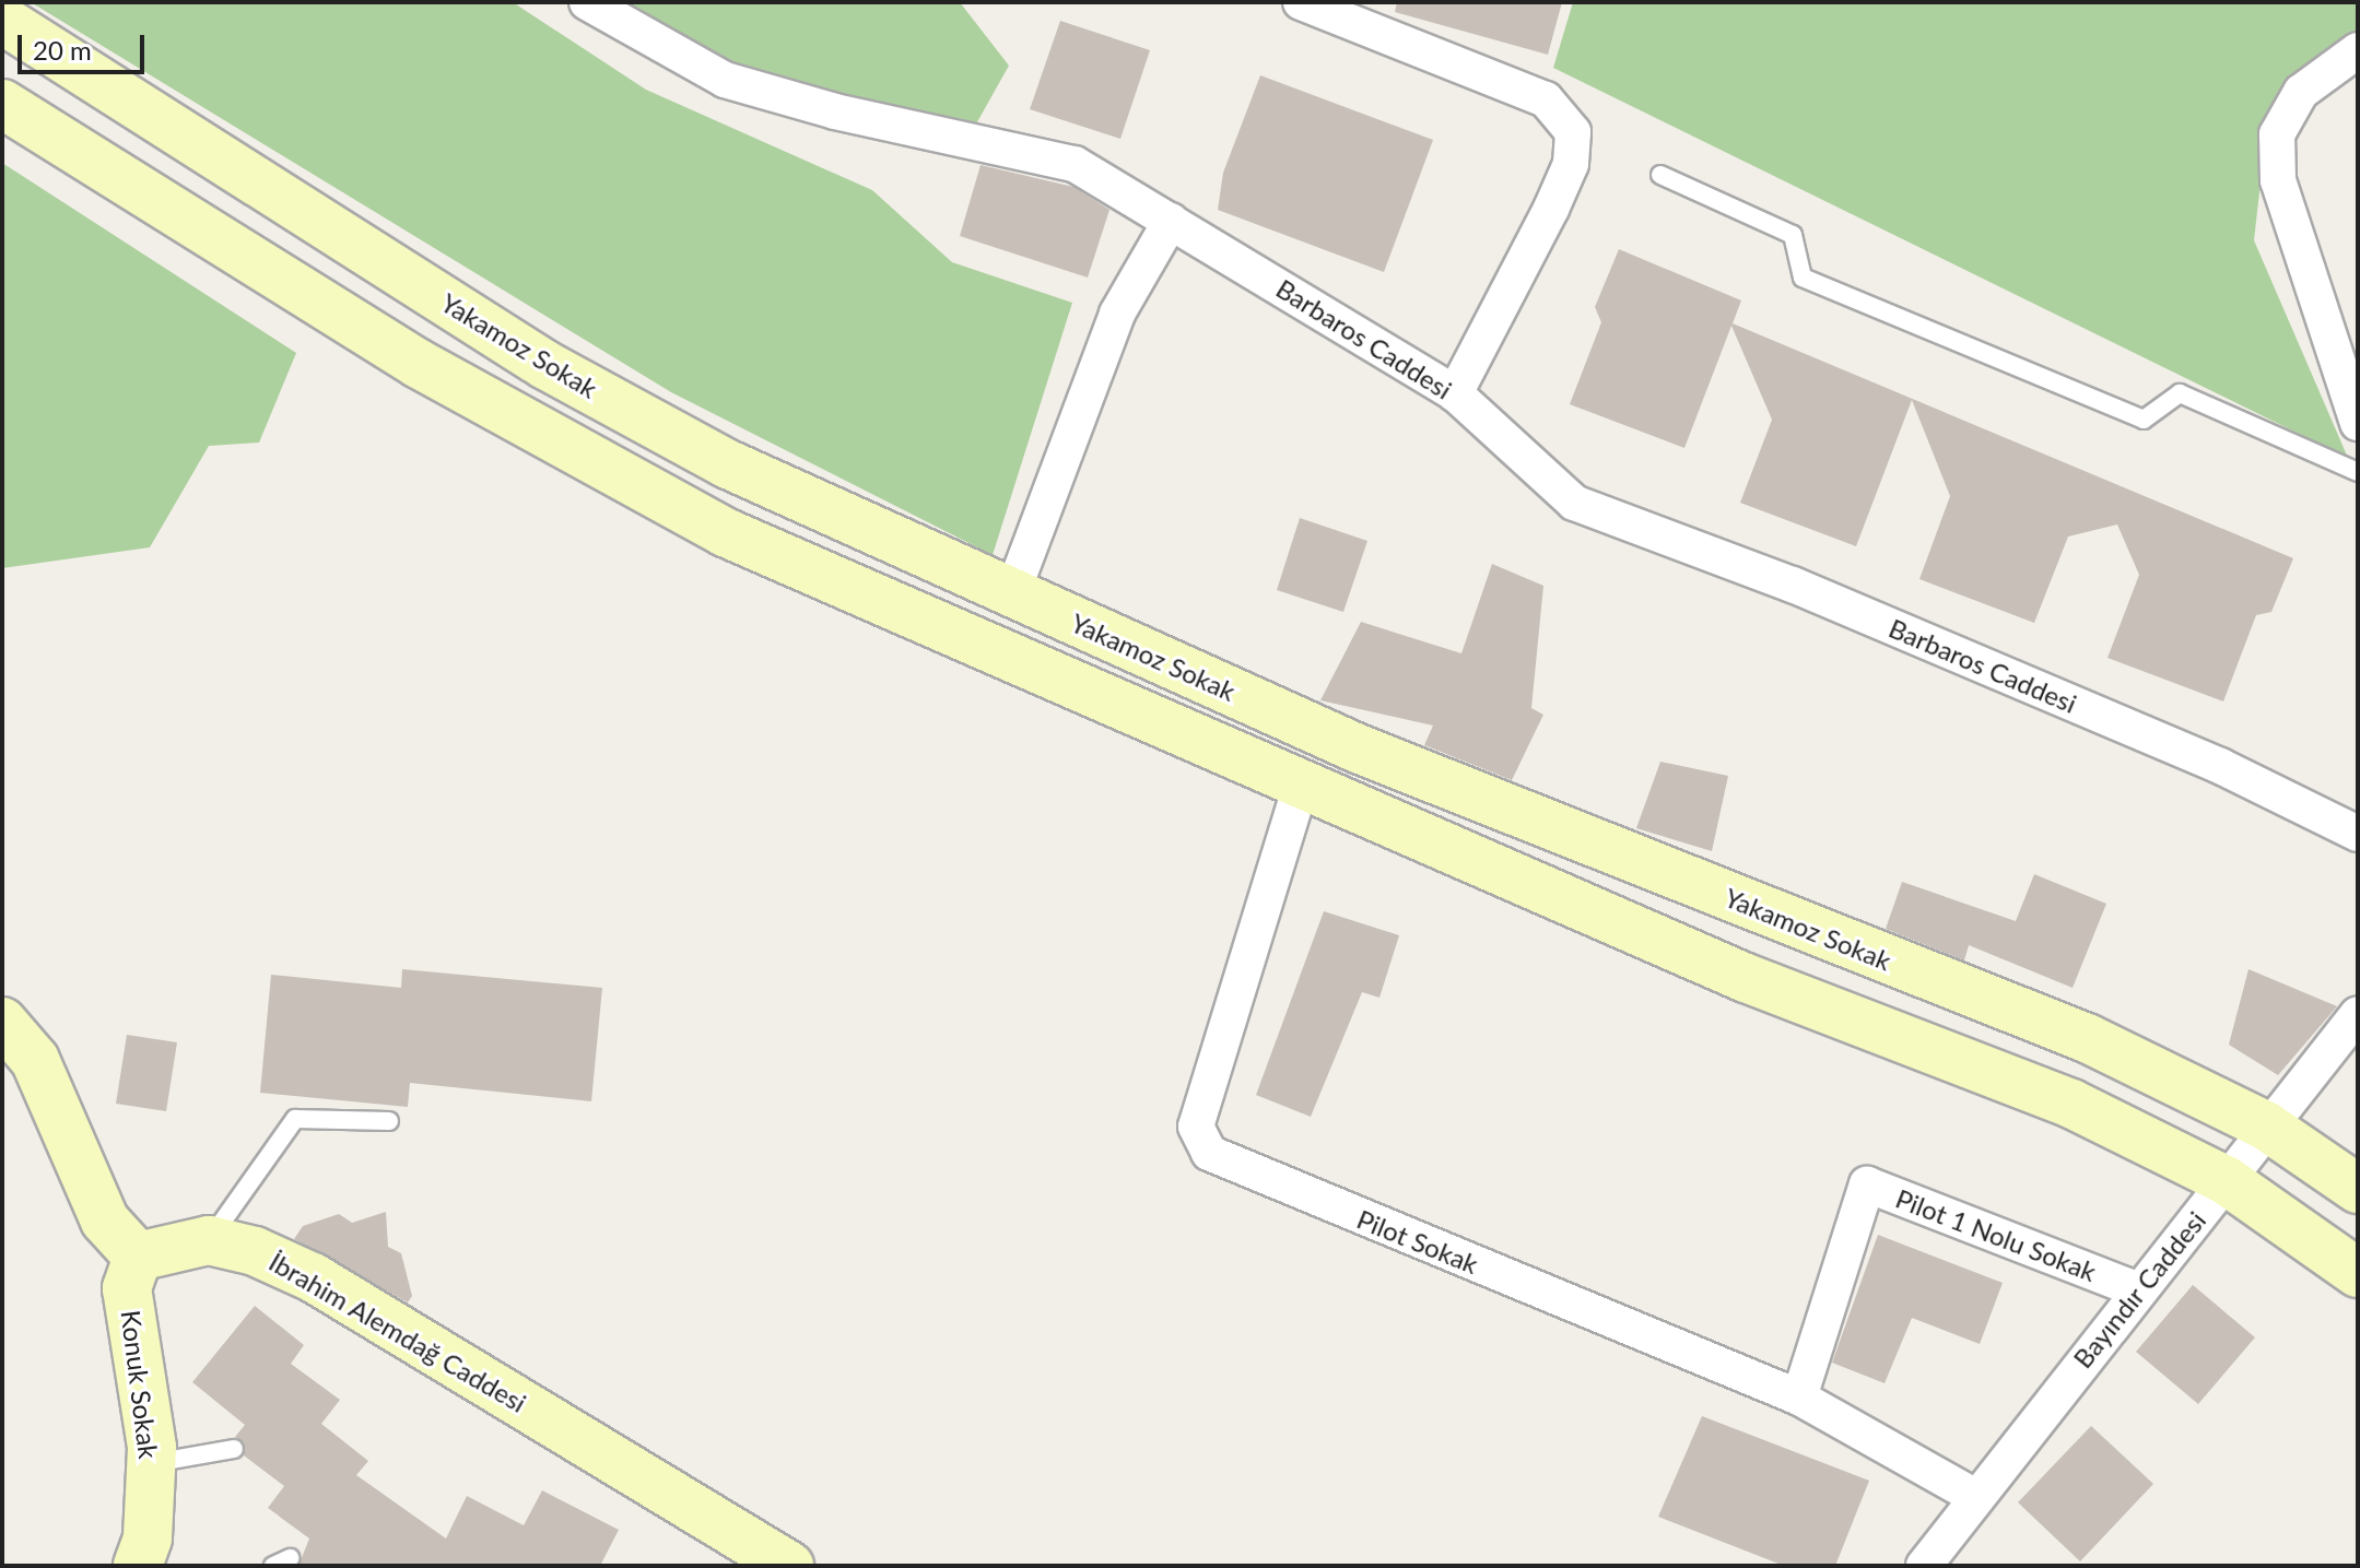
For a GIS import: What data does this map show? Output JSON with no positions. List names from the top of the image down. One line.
{"streets":{"main road":["Yakamoz Sokak","İbrahim Alemdağ Caddesi","Konuk Sokak"],"street":["Barbaros Caddesi","Pilot 1 Nolu Sokak","Pilot Sokak","Bayındır Caddesi"]},"crossings":[["Yakamoz Sokak","Bayındır Caddesi"],["Pilot 1 Nolu Sokak","Pilot Sokak"],["Pilot 1 Nolu Sokak","Bayındır Caddesi"],["Pilot Sokak","Bayındır Caddesi"],["İbrahim Alemdağ Caddesi","Konuk Sokak"]],"scale_bar":"20 m"}
